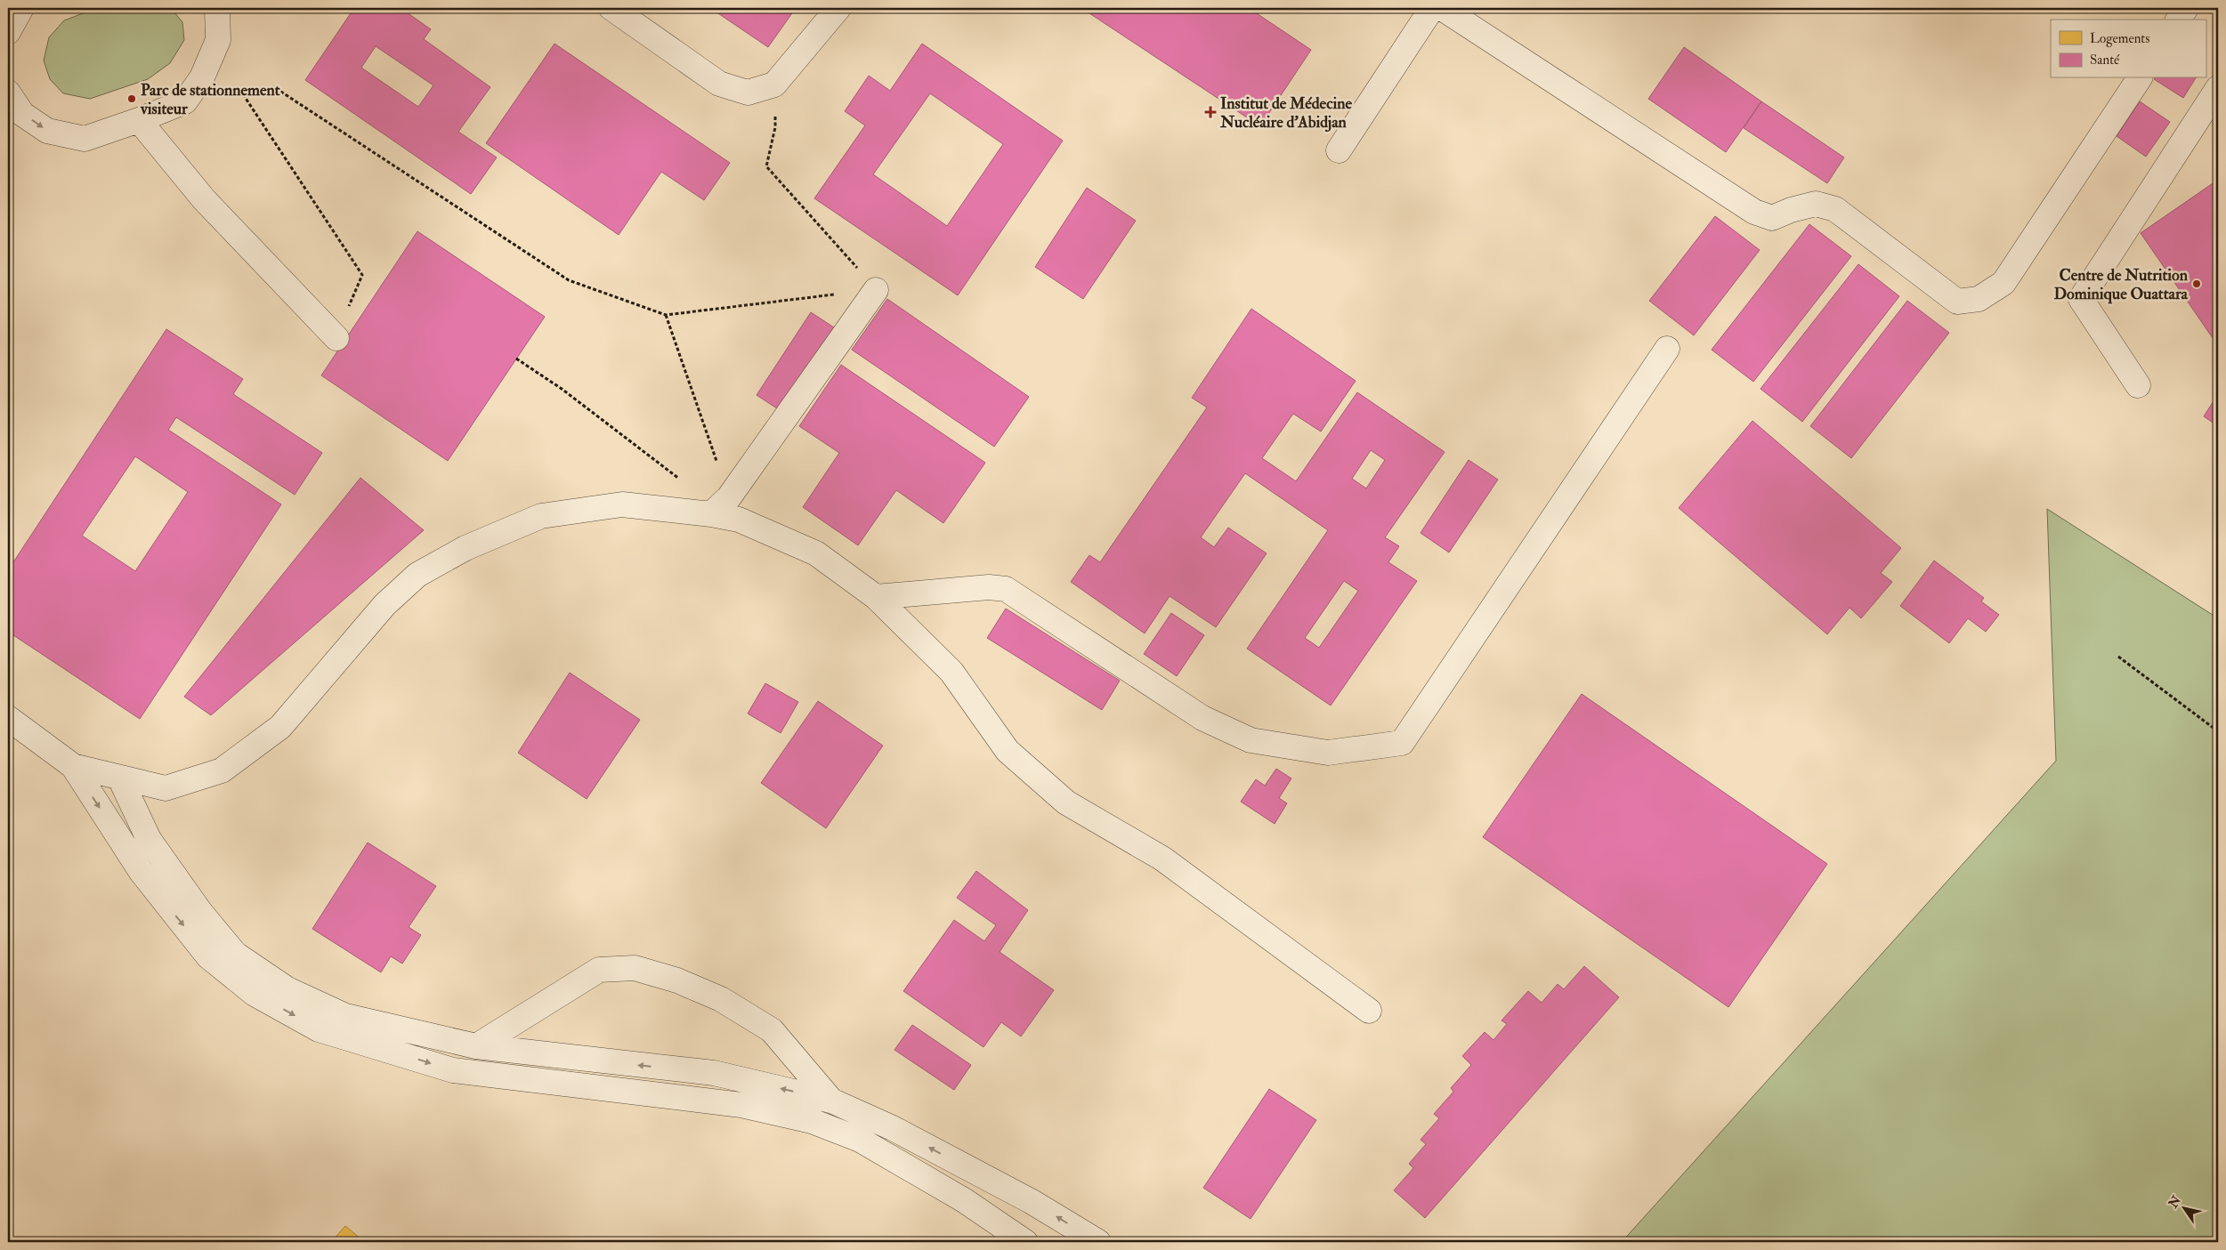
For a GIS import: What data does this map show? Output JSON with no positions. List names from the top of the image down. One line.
{"places":{"other":["Parc de stationnement visiteur","Centre de Nutrition Dominique Ouattara"],"health":["Institut de Médecine Nucléaire d'Abidjan"]},"legend":["Logements","Santé"],"north":"top left"}
